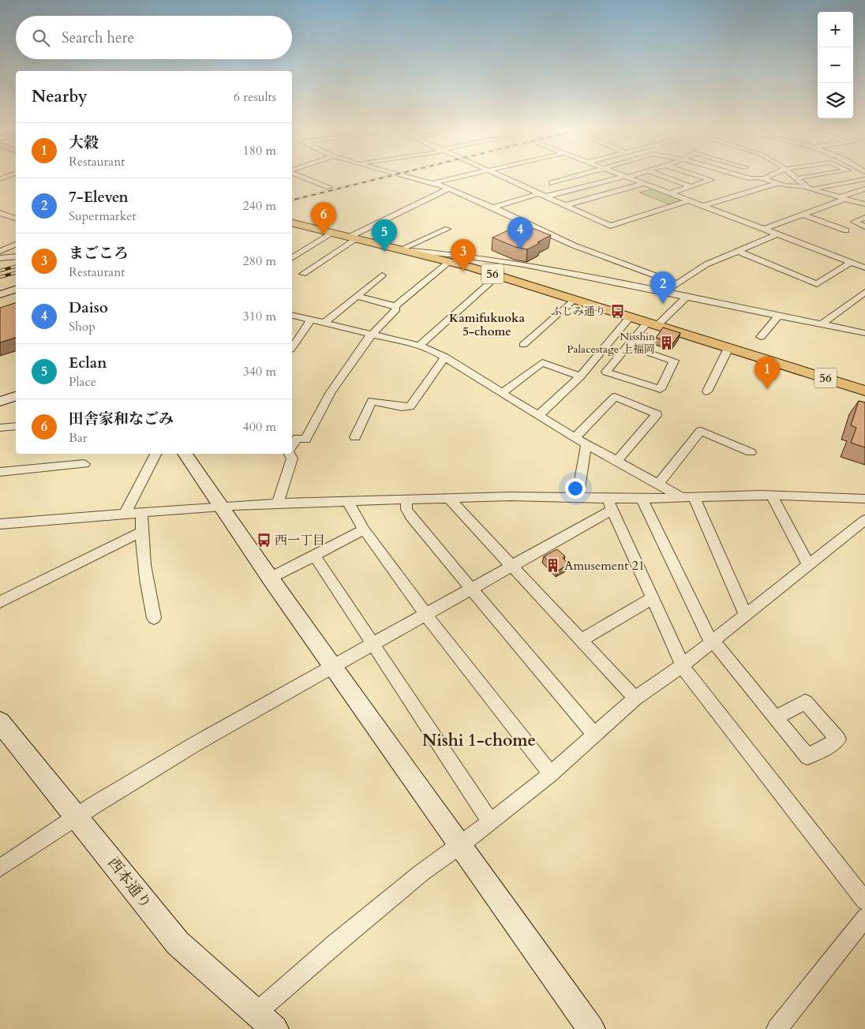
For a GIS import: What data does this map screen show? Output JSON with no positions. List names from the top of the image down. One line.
{"streets":{"main road":["56"],"street":["西本通り"]},"districts":["Kamifukuoka 5-chome","Nishi 1-chome"],"places":{"bus stop":["ふじみ通り","西一丁目"],"building":["Nisshin Palacestage 上福岡","Amusement 21"]},"page":{"map_buttons":["+","−"],"search":"Search here","heading":["Nearby","6 results"],"list":[{"mark":"1","name":"大穀","note":"Restaurant","value":"180 m"},{"mark":"2","name":"7-Eleven","note":"Supermarket","value":"240 m"},{"mark":"3","name":"まごころ","note":"Restaurant","value":"280 m"},{"mark":"4","name":"Daiso","note":"Shop","value":"310 m"},{"mark":"5","name":"Eclan","note":"Place","value":"340 m"},{"mark":"6","name":"田舎家和なごみ","note":"Bar","value":"400 m"}],"pins":["6","4","5","3","2","1"]}}
